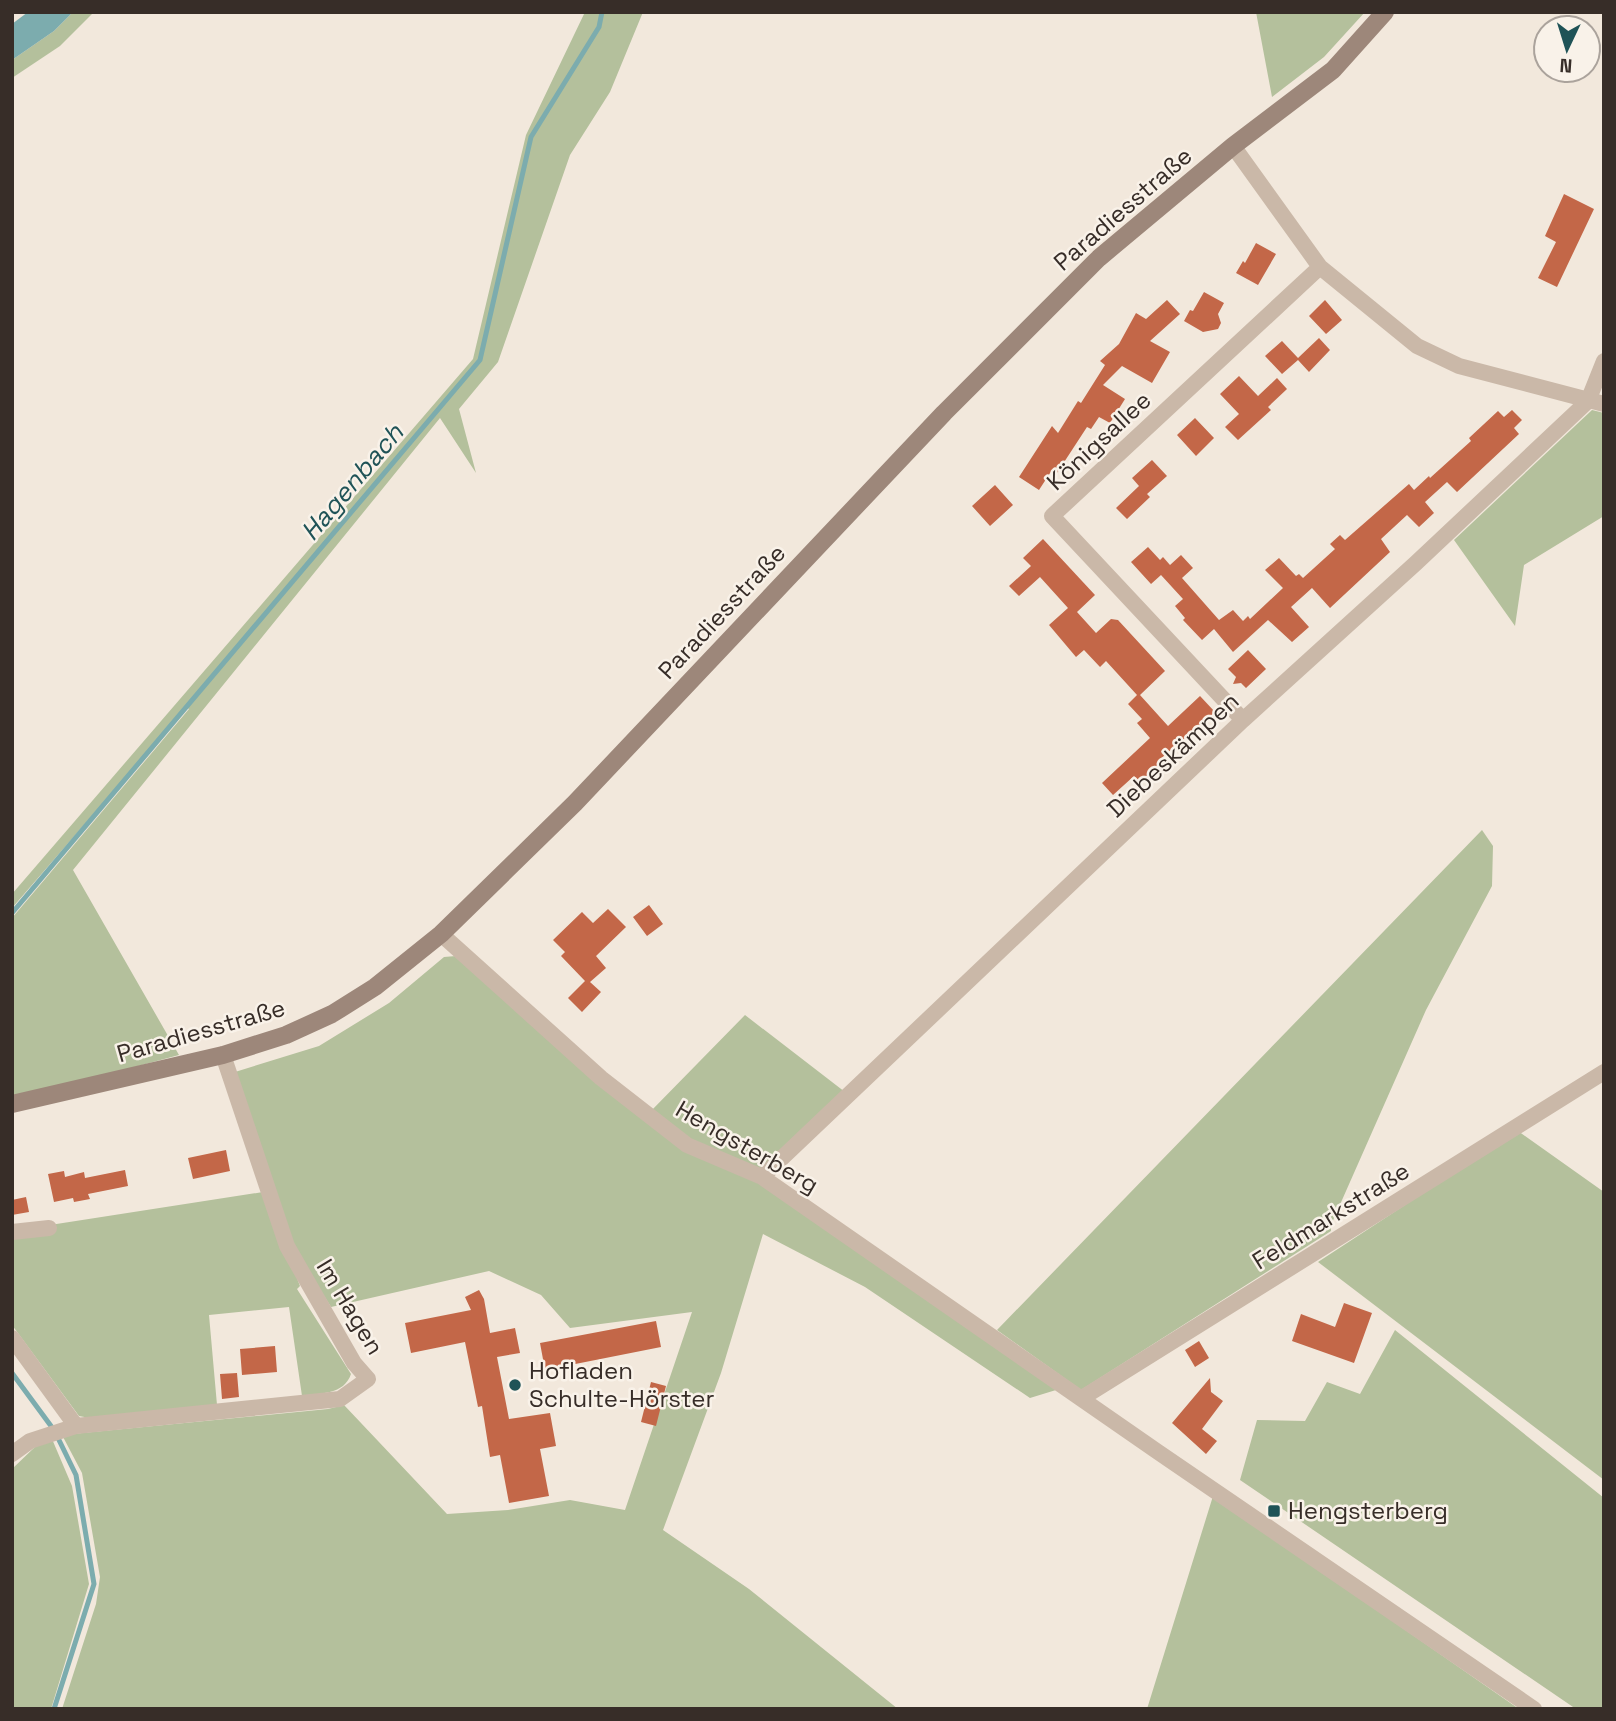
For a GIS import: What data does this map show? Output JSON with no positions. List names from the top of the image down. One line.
{"streets":{"main road":["Paradiesstraße"],"street":["Königsallee","Diebeskämpen","Hengsterberg","Feldmarkstraße","Im Hagen"]},"crossings":[["Paradiesstraße","Hengsterberg"],["Paradiesstraße","Im Hagen"],["Königsallee","Diebeskämpen"],["Diebeskämpen","Hengsterberg"],["Hengsterberg","Feldmarkstraße"]],"water":["Hagenbach"],"places":{"other":["Hofladen Schulte-Hörster"],"transit":["Hengsterberg"]},"north":"bottom"}
